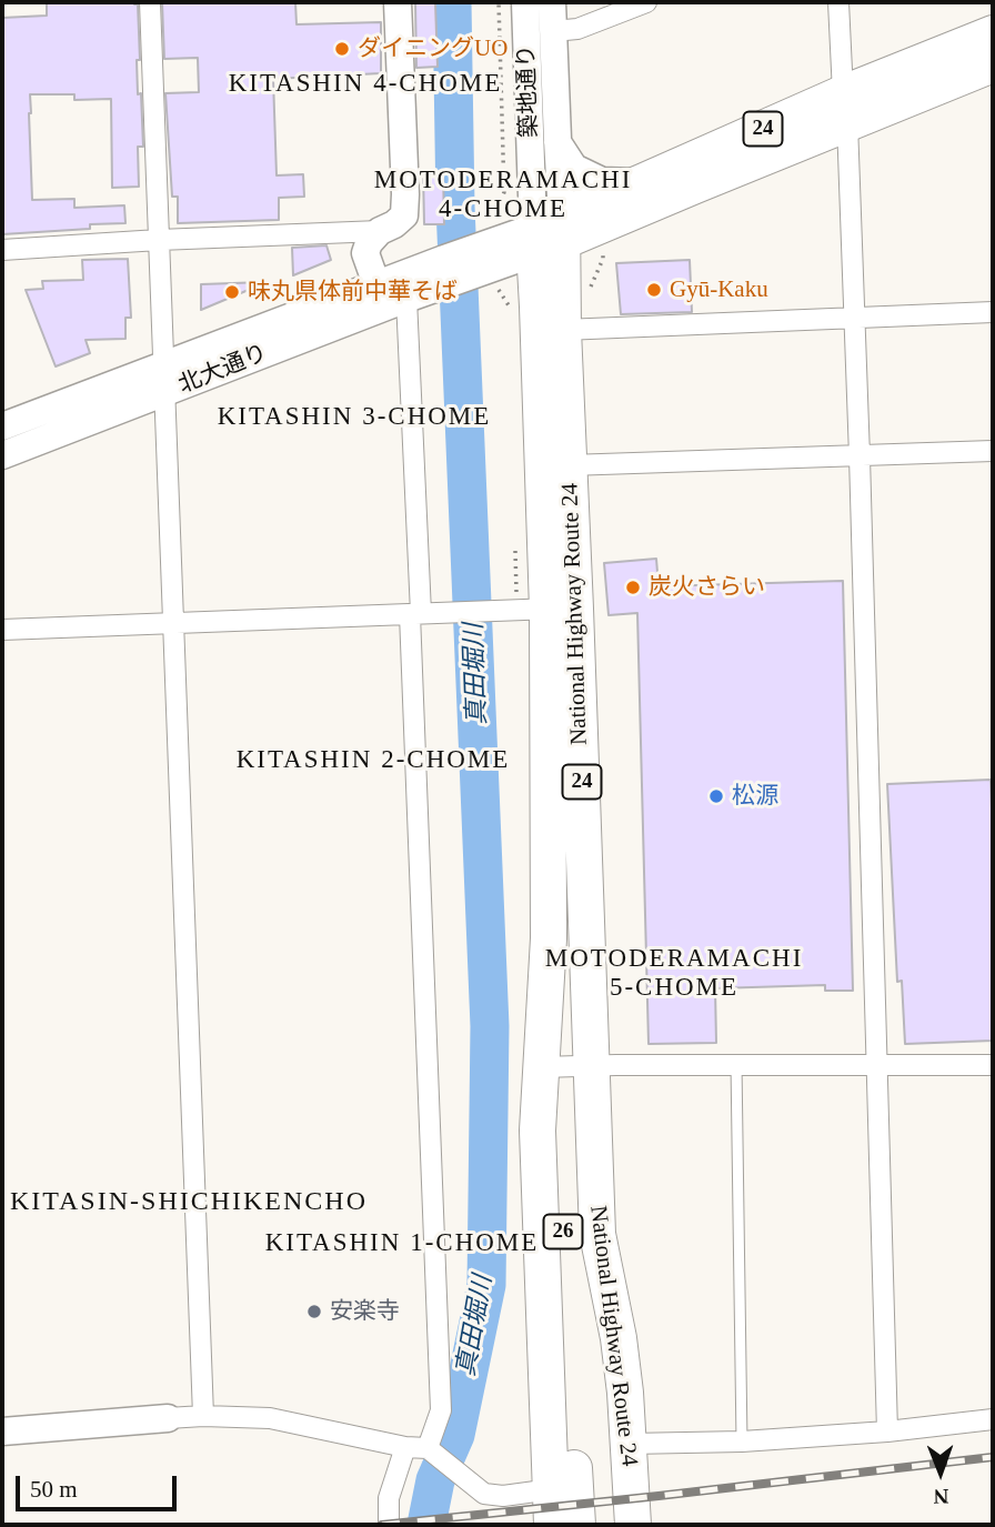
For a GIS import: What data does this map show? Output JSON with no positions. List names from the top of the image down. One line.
{"streets":{"highway":["24","National Highway Route 24","26"],"street":["築地通り","北大通り"]},"crossings":[["築地通り","24"],["築地通り","National Highway Route 24"],["24","National Highway Route 24"],["National Highway Route 24","26"]],"districts":["KITASHIN 4-CHOME","MOTODERAMACHI 4-CHOME","KITASHIN 3-CHOME","KITASHIN 2-CHOME","MOTODERAMACHI 5-CHOME","KITASIN-SHICHIKENCHO","KITASHIN 1-CHOME"],"water":["真田堀川"],"places":["ダイニングUO","Gyū-Kaku","味丸県体前中華そば","炭火さらい","松源","安楽寺"],"scale_bar":"50 m","north":"bottom"}
